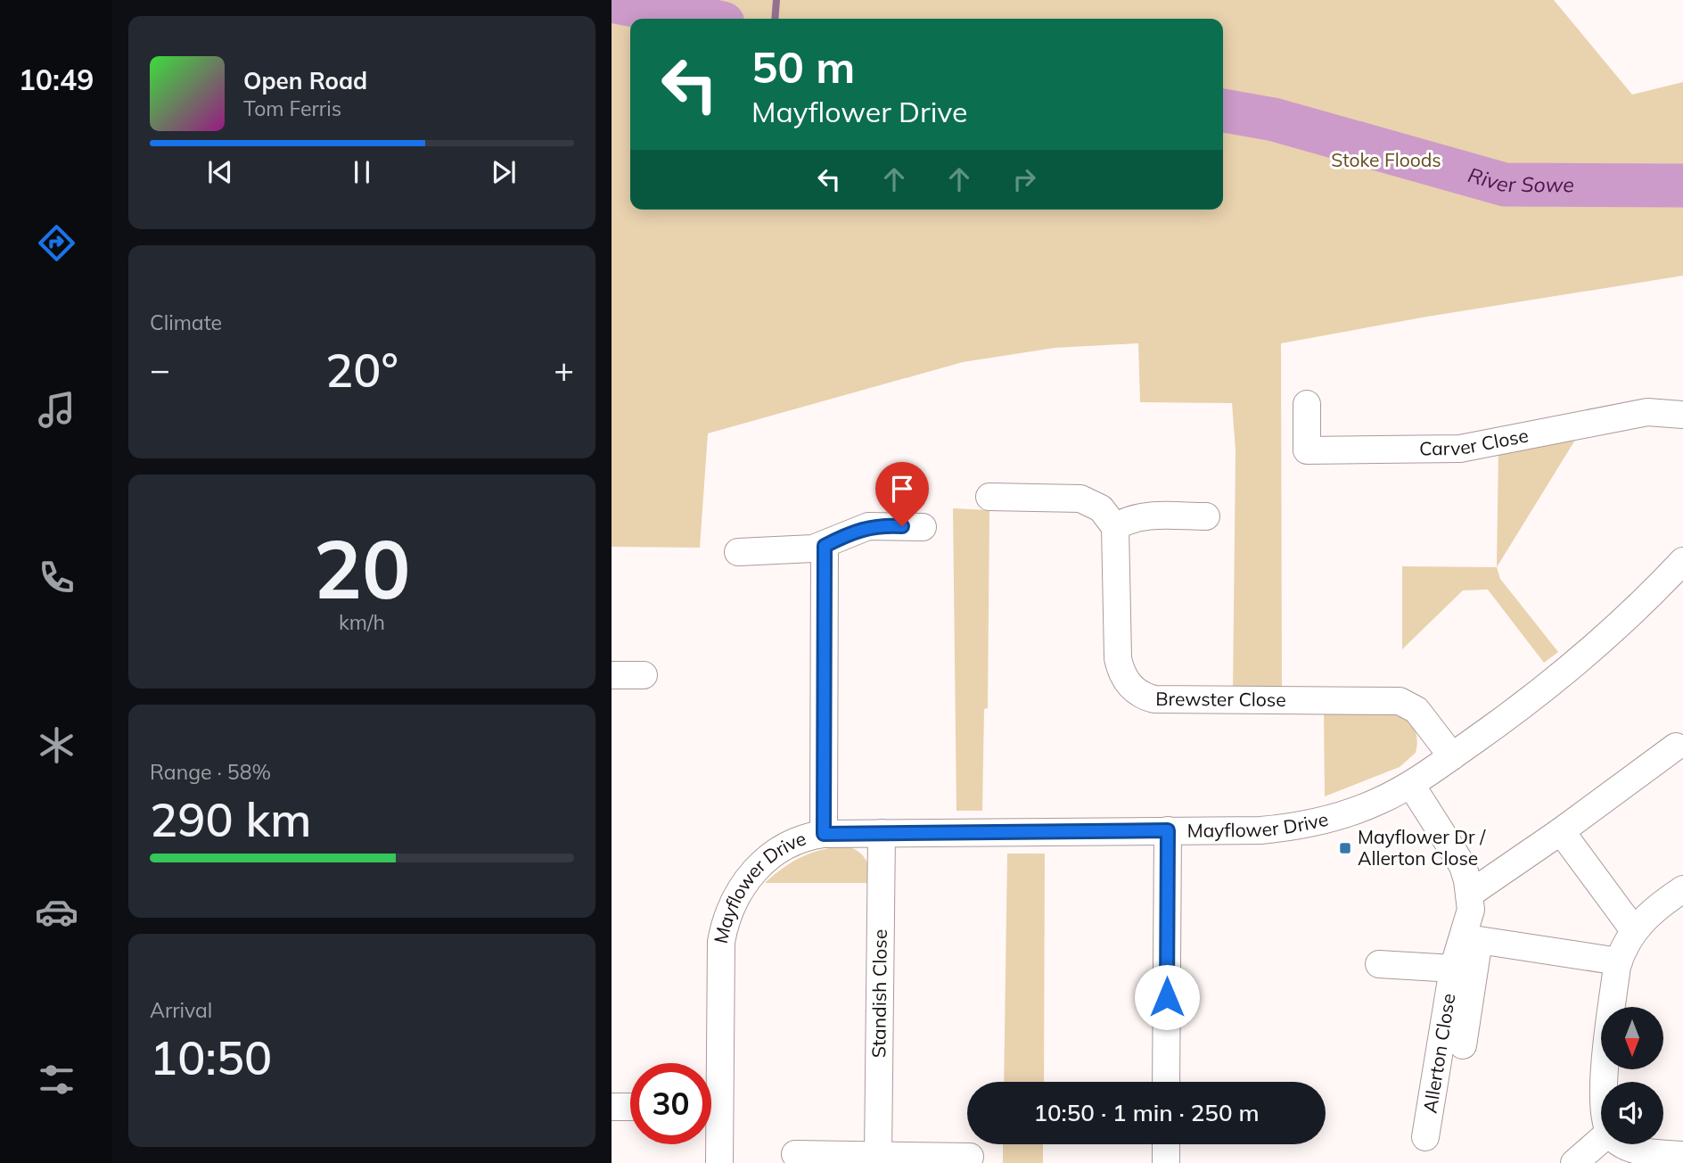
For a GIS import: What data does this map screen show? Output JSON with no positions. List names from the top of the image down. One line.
{"streets":{"street":["Carver Close","Brewster Close","Mayflower Drive","Standish Close","Allerton Close"]},"crossings":[["Brewster Close","Mayflower Drive"],["Mayflower Drive","Standish Close"],["Mayflower Drive","Allerton Close"]],"water":["River Sowe"],"parks":["Stoke Floods"],"places":{"transit":["Mayflower Dr / Allerton Close"]},"north":"bottom","page":{"tabs":"10:49","turn":["50 m","Mayflower Drive"],"song":["Open Road","Tom Ferris"],"tile":["Climate",["20","km/h"],["Range · 58%","290 km"],["Arrival","10:50"]],"heat":["−","20°","+"],"limit":"30","trip":"10:50 · 1 min · 250 m"}}
